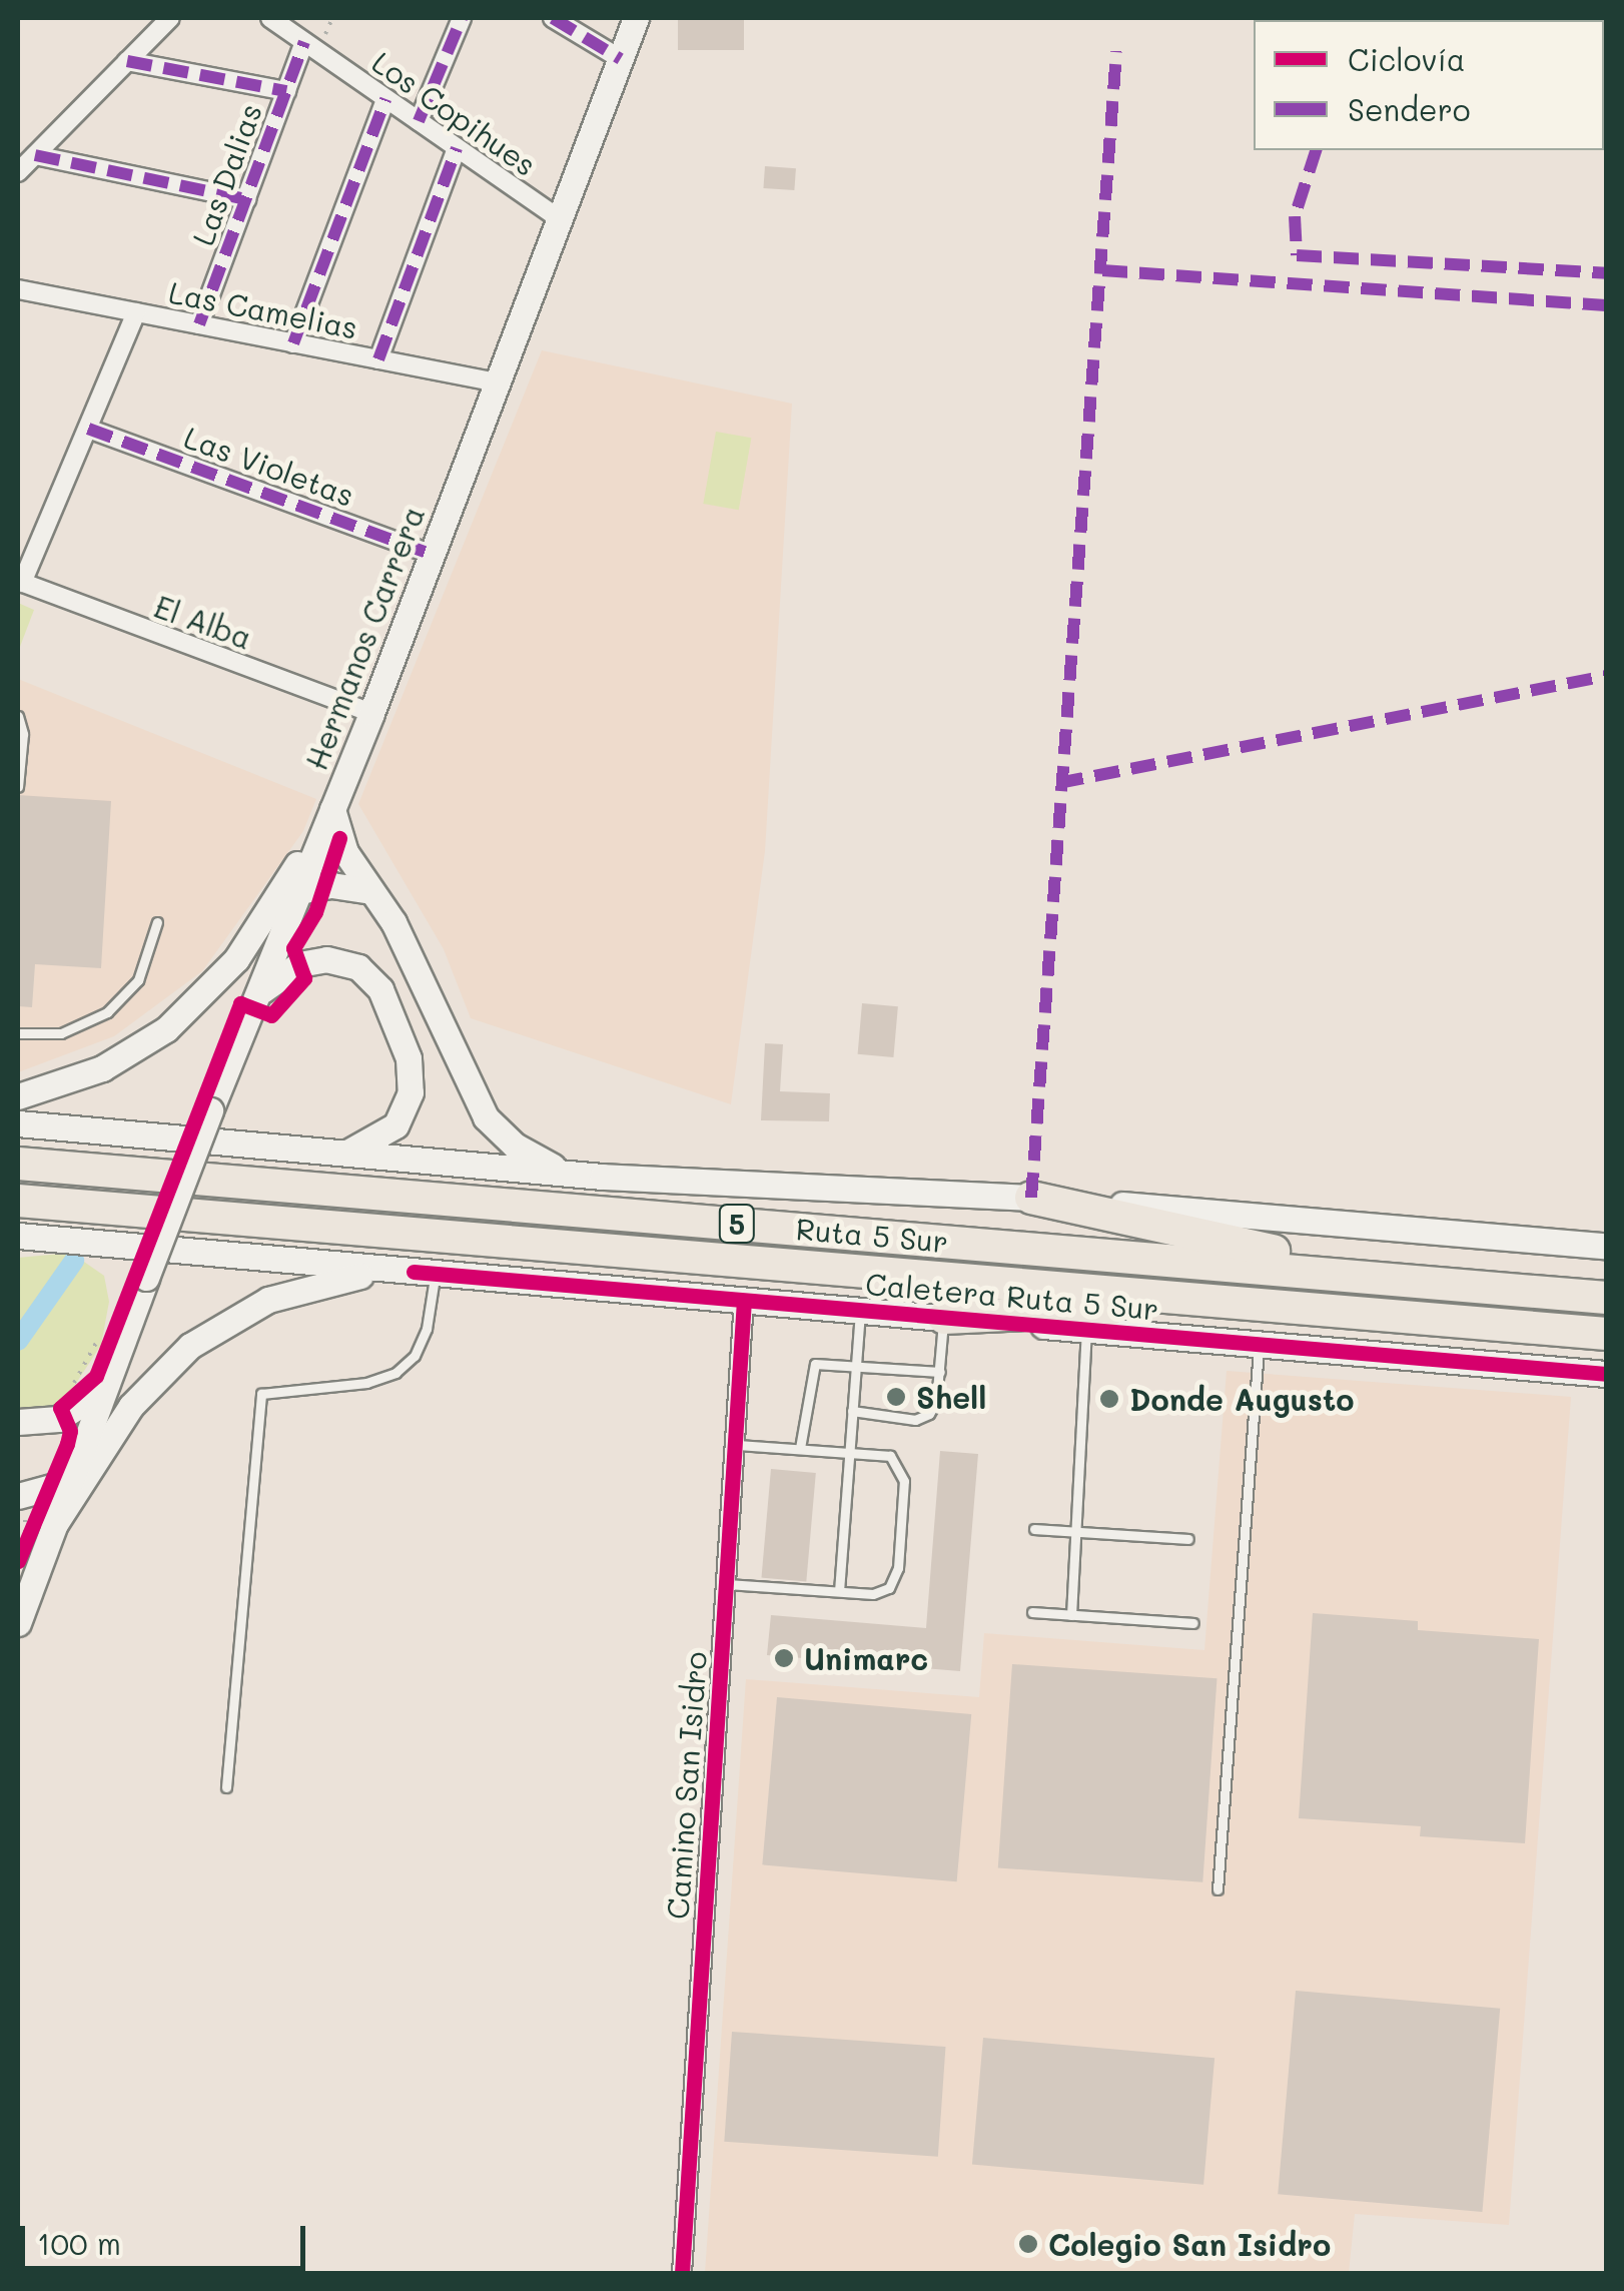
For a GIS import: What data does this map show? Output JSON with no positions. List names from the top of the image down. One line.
{"streets":{"highway":["5","Ruta 5 Sur"],"main road":["Hermanos Carrera","Caletera Ruta 5 Sur"],"street":["Los Copihues","Las Dalias","Las Camelias","Las Violetas","El Alba","Camino San Isidro"]},"crossings":[["Los Copihues","Las Dalias"],["Los Copihues","Hermanos Carrera"],["Las Dalias","Las Camelias"],["Las Camelias","Hermanos Carrera"],["Las Violetas","Hermanos Carrera"],["El Alba","Hermanos Carrera"],["Caletera Ruta 5 Sur","Camino San Isidro"]],"places":["Shell","Donde Augusto","Unimarc","Colegio San Isidro"],"legend":["Ciclovía","Sendero"],"scale_bar":"100 m"}
